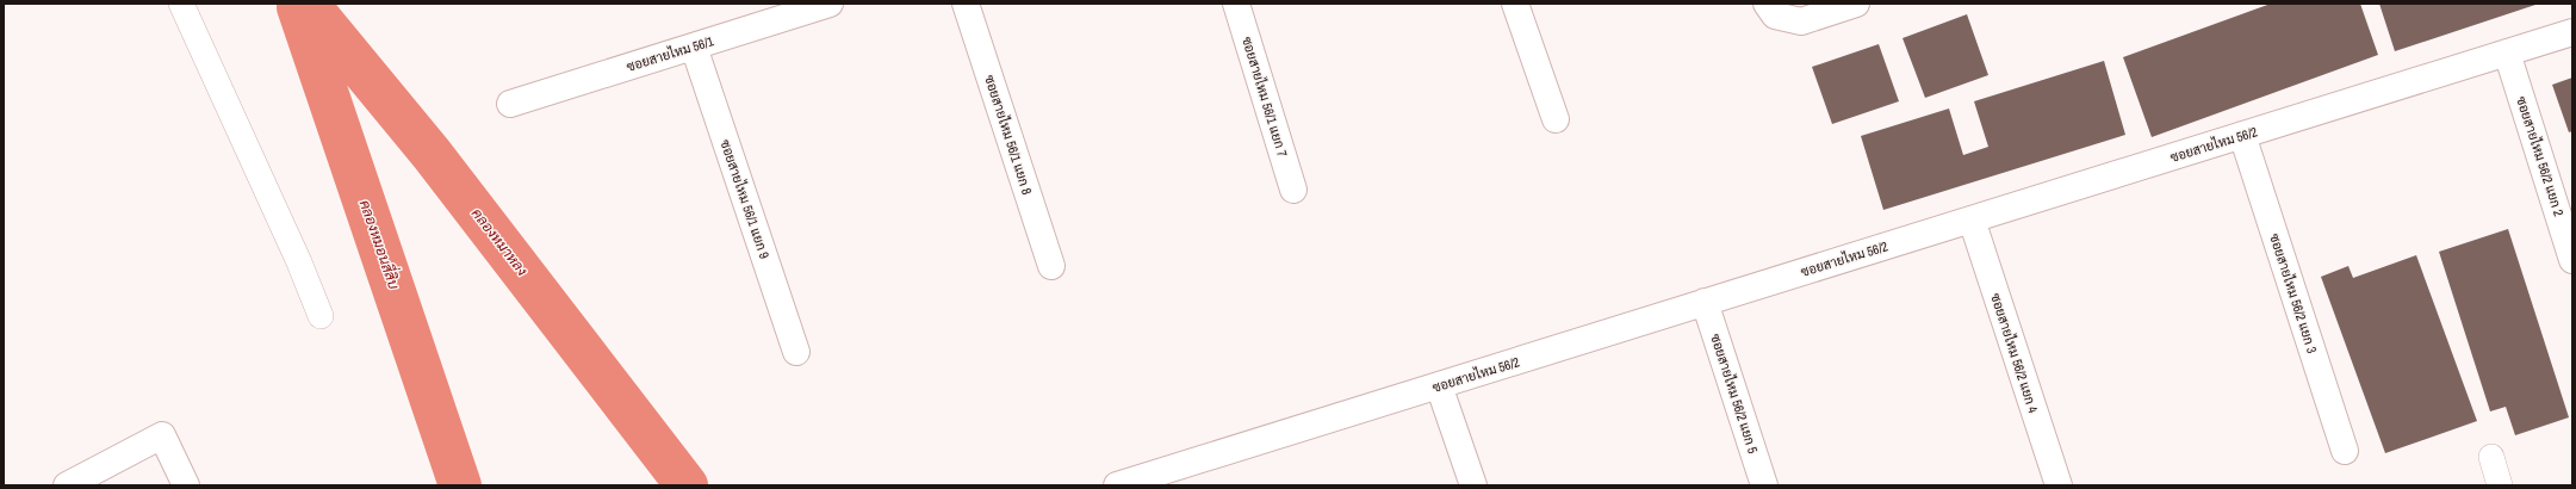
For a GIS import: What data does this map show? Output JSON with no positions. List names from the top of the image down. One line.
{"streets":{"street":["ซอยสายไหม 56/1","ซอยสายไหม 56/1 แยก 7","ซอยสายไหม 56/1 แยก 8","ซอยสายไหม 56/2","ซอยสายไหม 56/2 แยก 2","ซอยสายไหม 56/1 แยก 9","ซอยสายไหม 56/2 แยก 3","ซอยสายไหม 56/2 แยก 4","ซอยสายไหม 56/2 แยก 5"]},"crossings":[["ซอยสายไหม 56/1","ซอยสายไหม 56/1 แยก 9"],["ซอยสายไหม 56/2","ซอยสายไหม 56/2 แยก 2"],["ซอยสายไหม 56/2","ซอยสายไหม 56/2 แยก 3"],["ซอยสายไหม 56/2","ซอยสายไหม 56/2 แยก 4"],["ซอยสายไหม 56/2","ซอยสายไหม 56/2 แยก 5"]],"water":["คลองหมาหลง","คลองหมอนสี่สิบ"]}
